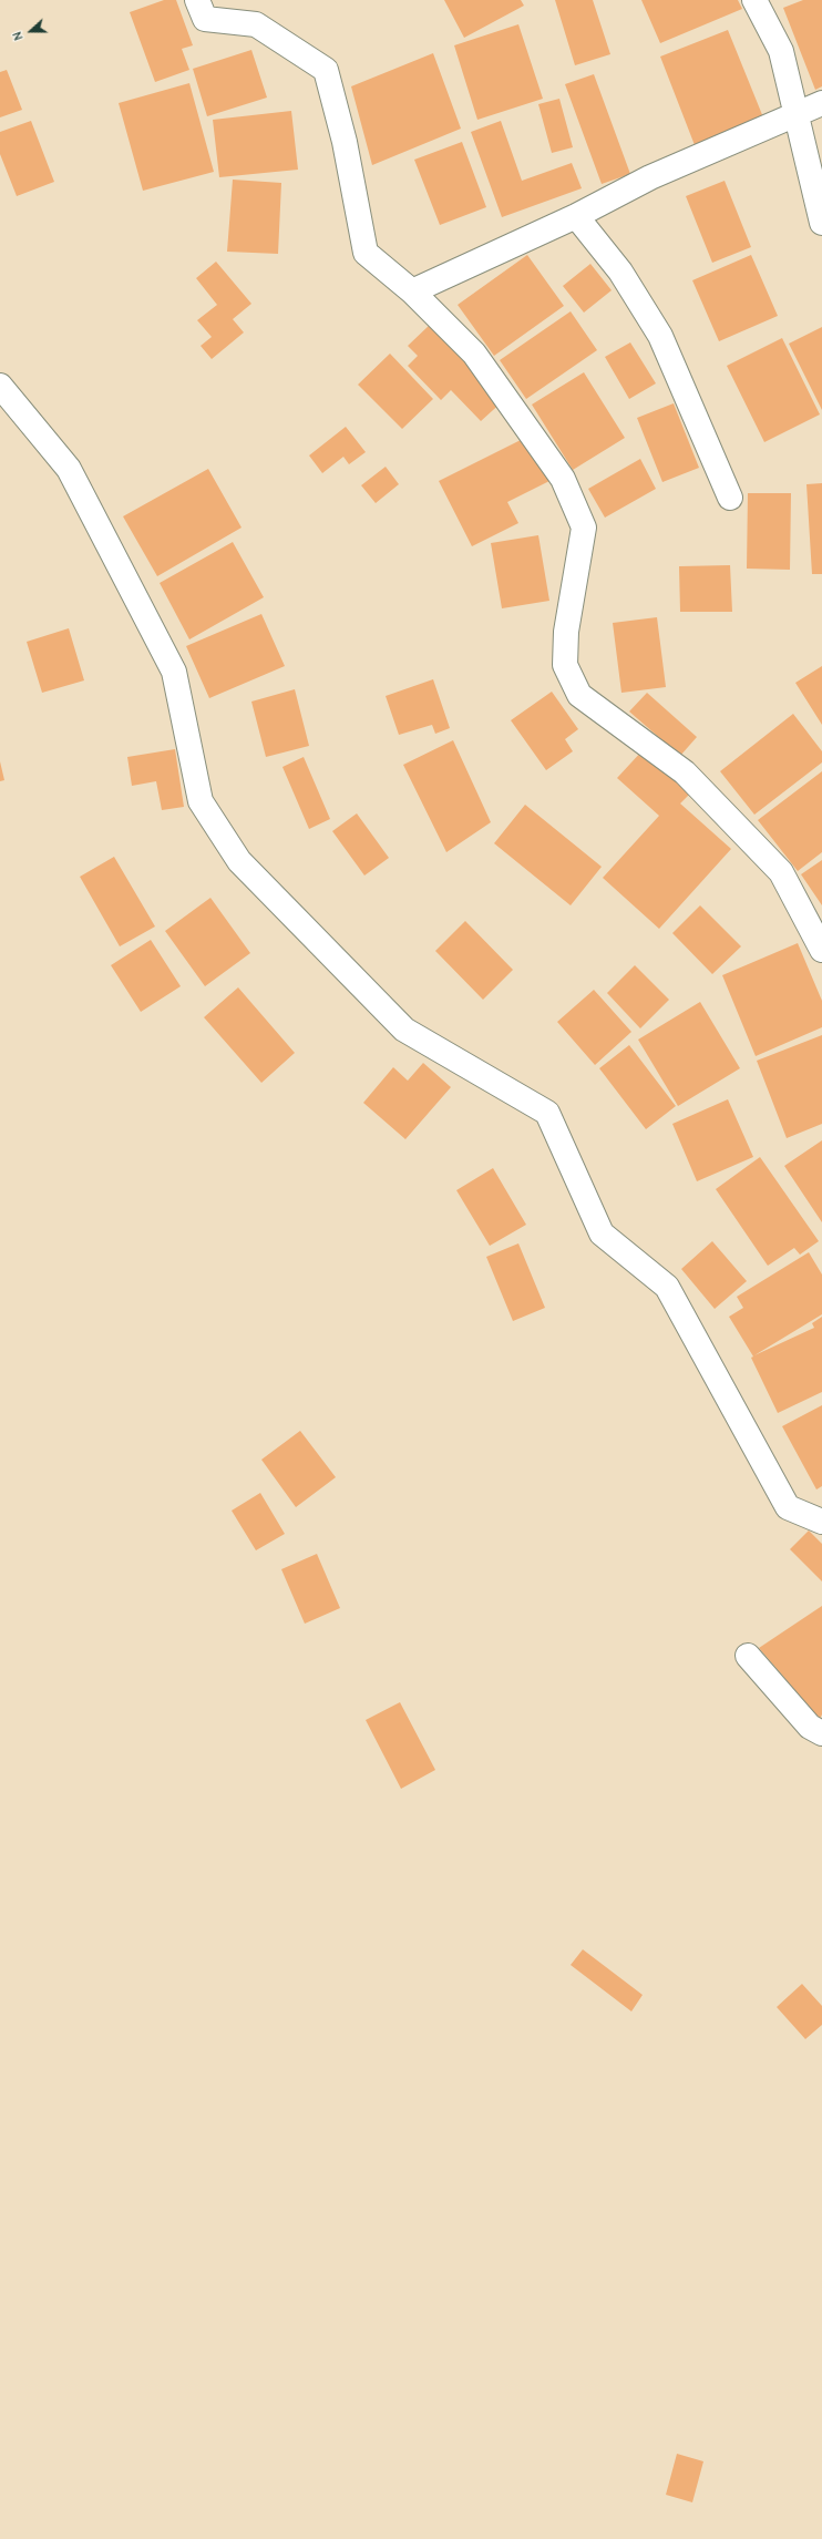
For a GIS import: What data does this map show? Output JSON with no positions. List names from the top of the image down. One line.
{"north":"left"}
